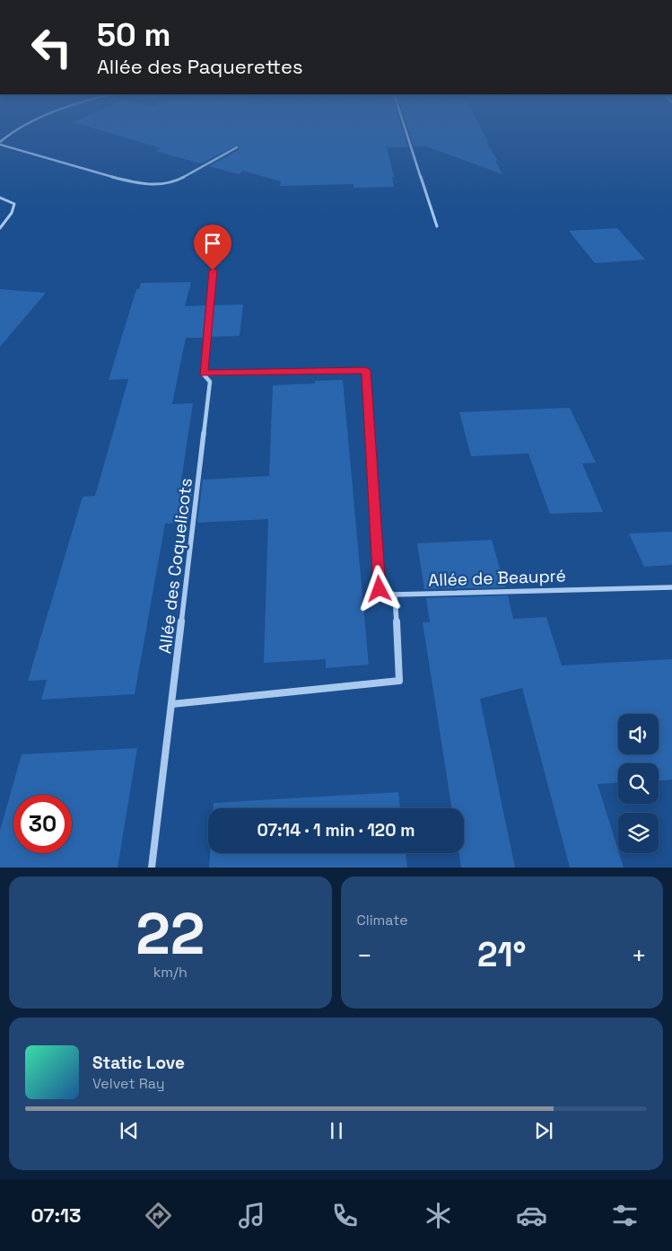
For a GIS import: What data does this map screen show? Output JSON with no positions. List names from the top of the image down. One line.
{"streets":{"street":["Allée des Coquelicots","Allée de Beaupré"]},"page":{"turn":["50 m","Allée des Paquerettes"],"limit":"30","trip":"07:14 · 1 min · 120 m","tile":[["22","km/h"],"Climate"],"heat":["−","21°","+"],"song":["Static Love","Velvet Ray"],"tabs":"07:13"}}
